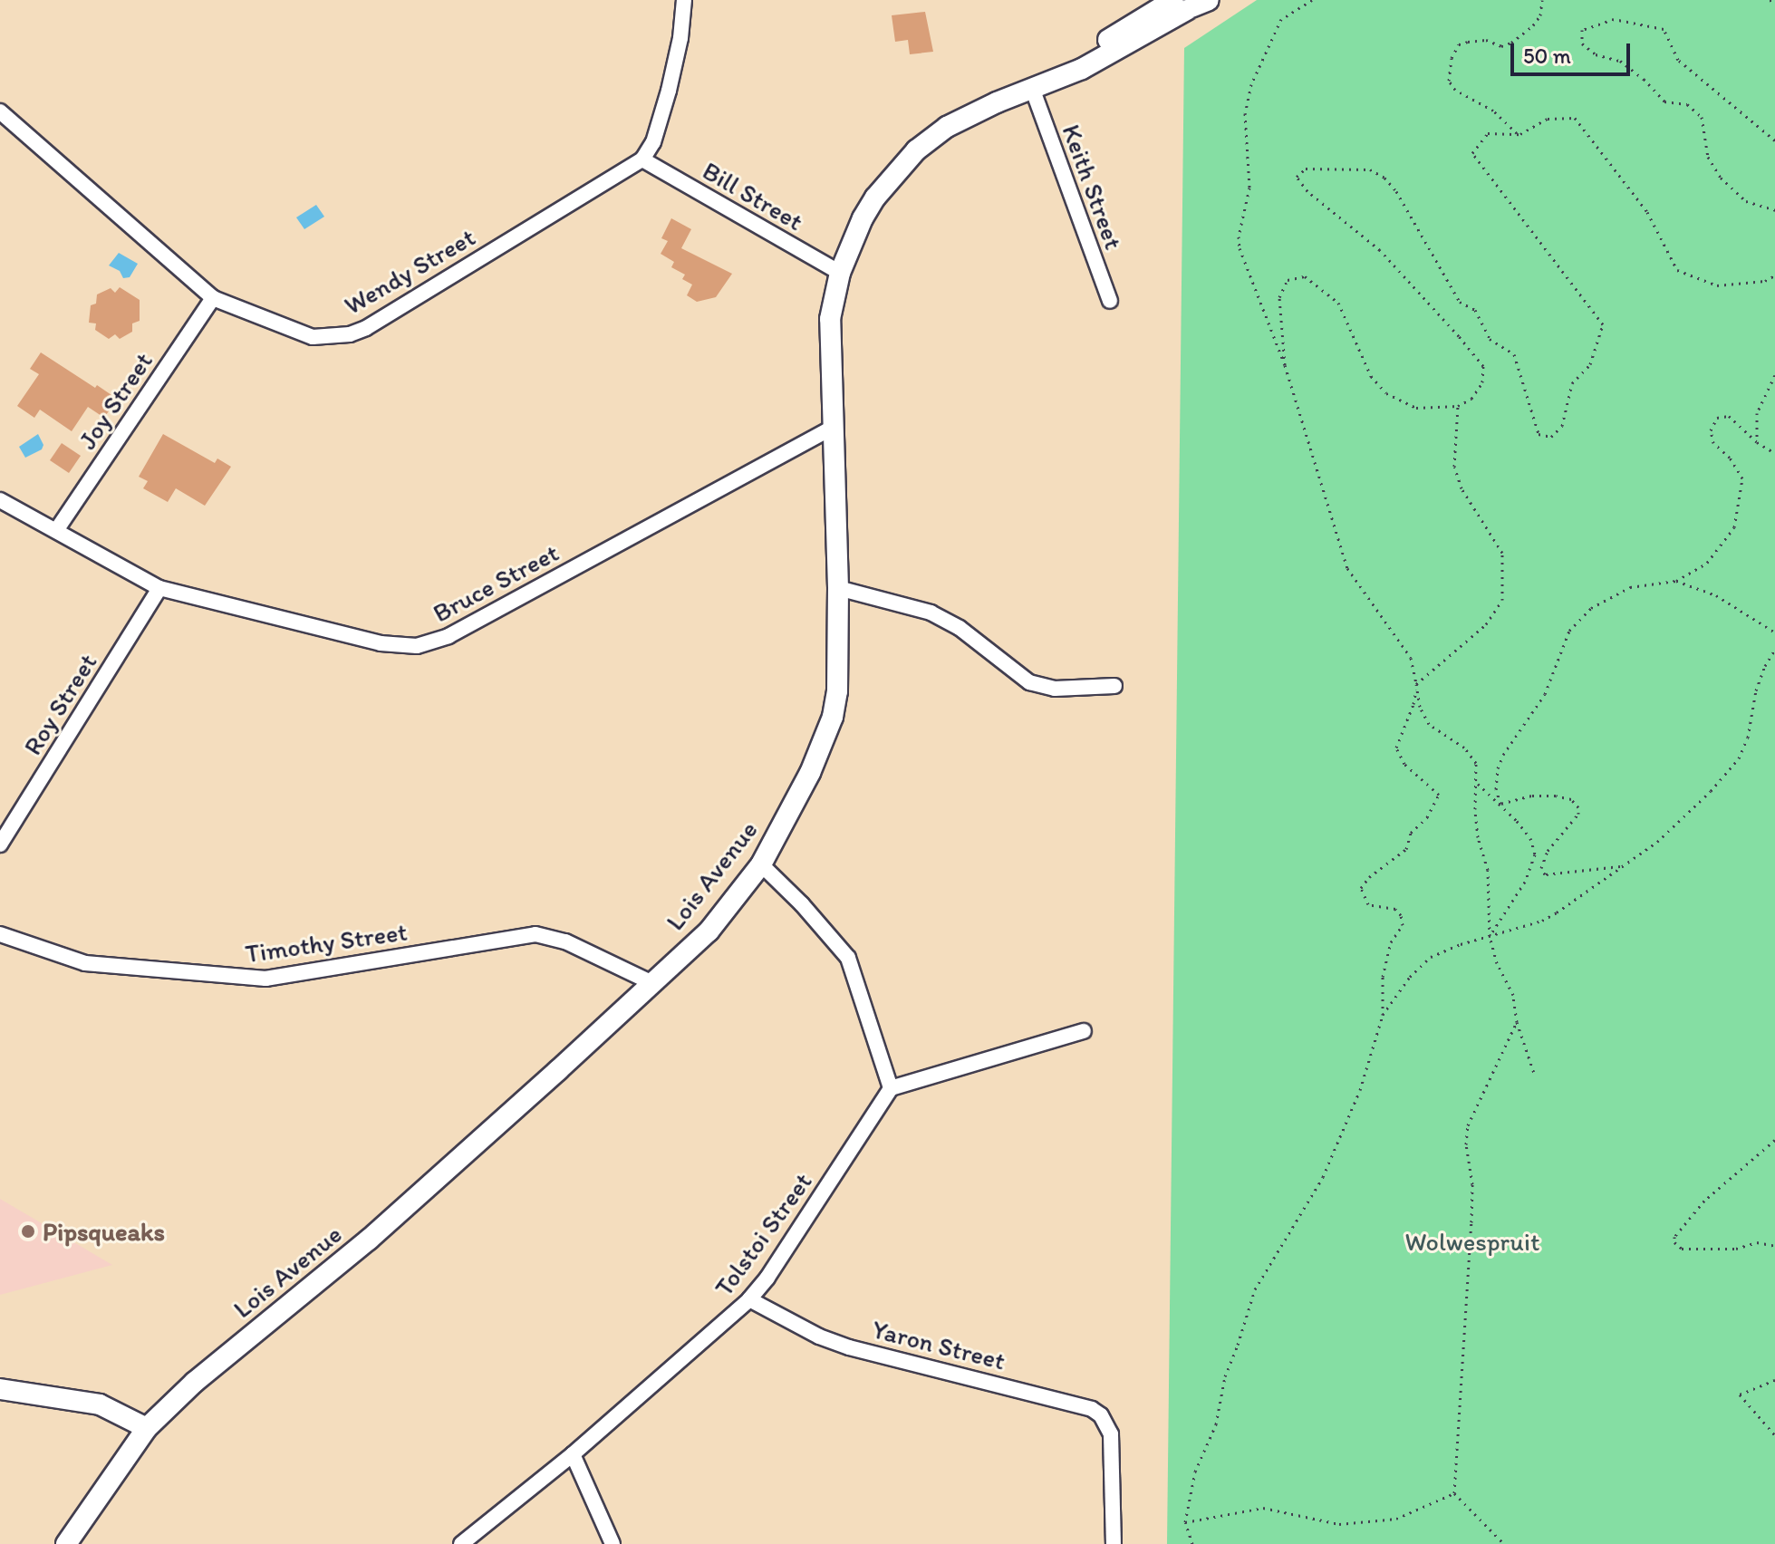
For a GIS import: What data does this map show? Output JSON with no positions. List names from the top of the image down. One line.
{"streets":{"street":["Keith Street","Bill Street","Wendy Street","Joy Street","Bruce Street","Roy Street","Lois Avenue","Timothy Street","Tolstoi Street","Yaron Street"]},"crossings":[["Keith Street","Lois Avenue"],["Bill Street","Wendy Street"],["Bill Street","Lois Avenue"],["Wendy Street","Joy Street"],["Joy Street","Bruce Street"],["Bruce Street","Roy Street"],["Bruce Street","Lois Avenue"],["Lois Avenue","Timothy Street"],["Tolstoi Street","Yaron Street"]],"parks":["Wolwespruit"],"places":["Pipsqueaks"],"scale_bar":"50 m"}
